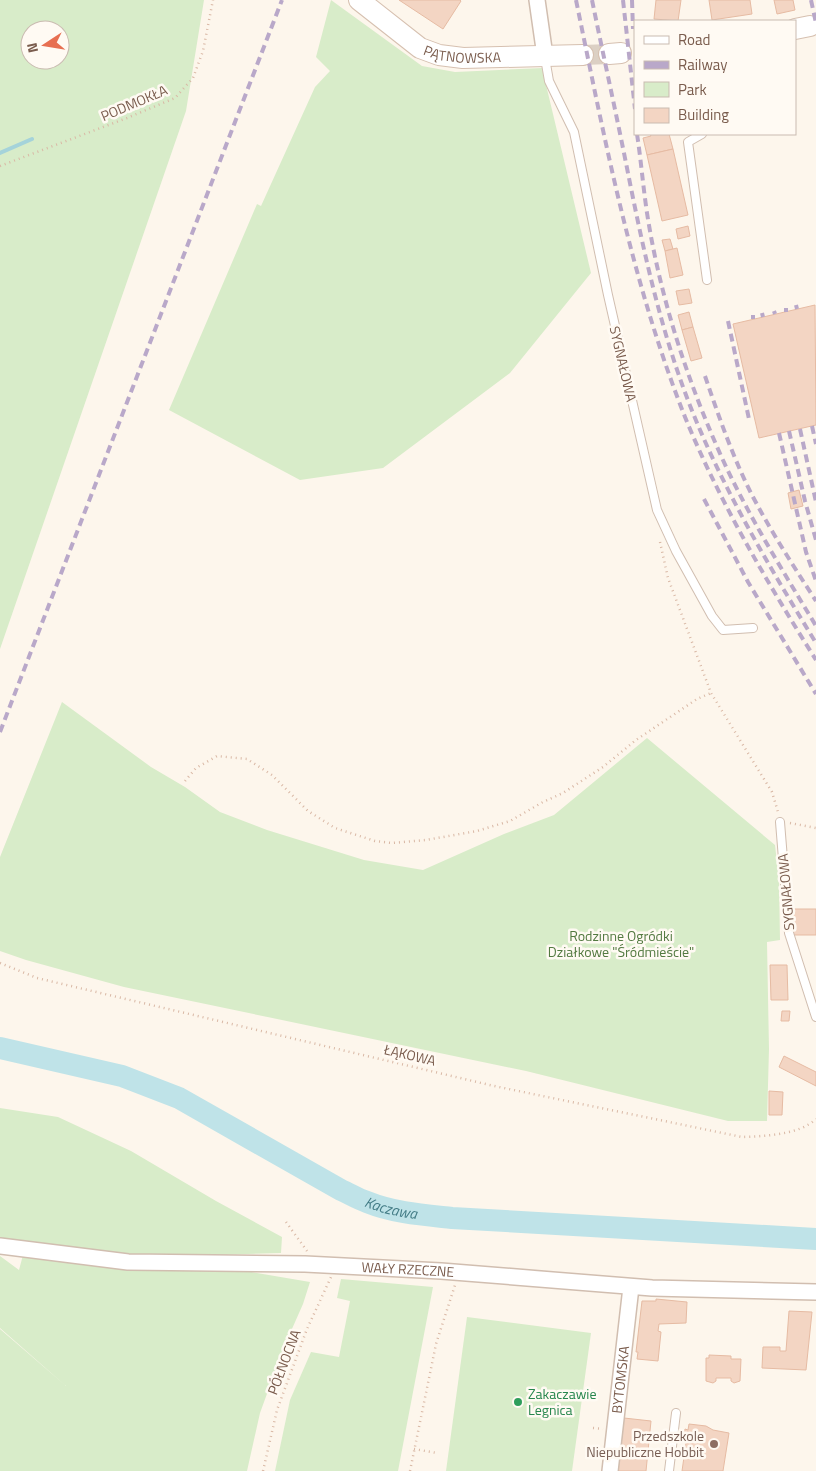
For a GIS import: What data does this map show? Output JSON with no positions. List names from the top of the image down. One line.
{"streets":{"street":["PĄTNOWSKA","WAŁY RZECZNE","BYTOMSKA"],"lane":["SYGNAŁOWA"],"path":["PODMOKŁA","ŁĄKOWA","PÓŁNOCNA"]},"crossings":[["PĄTNOWSKA","SYGNAŁOWA"],["WAŁY RZECZNE","PÓŁNOCNA"],["WAŁY RZECZNE","BYTOMSKA"]],"water":["Kaczawa"],"parks":["Rodzinne Ogródki Działkowe \"Śródmieście\""],"places":["Zakaczawie Legnica","Przedszkole Niepubliczne Hobbit"],"legend":["Road","Railway","Park","Building"],"north":"left"}
